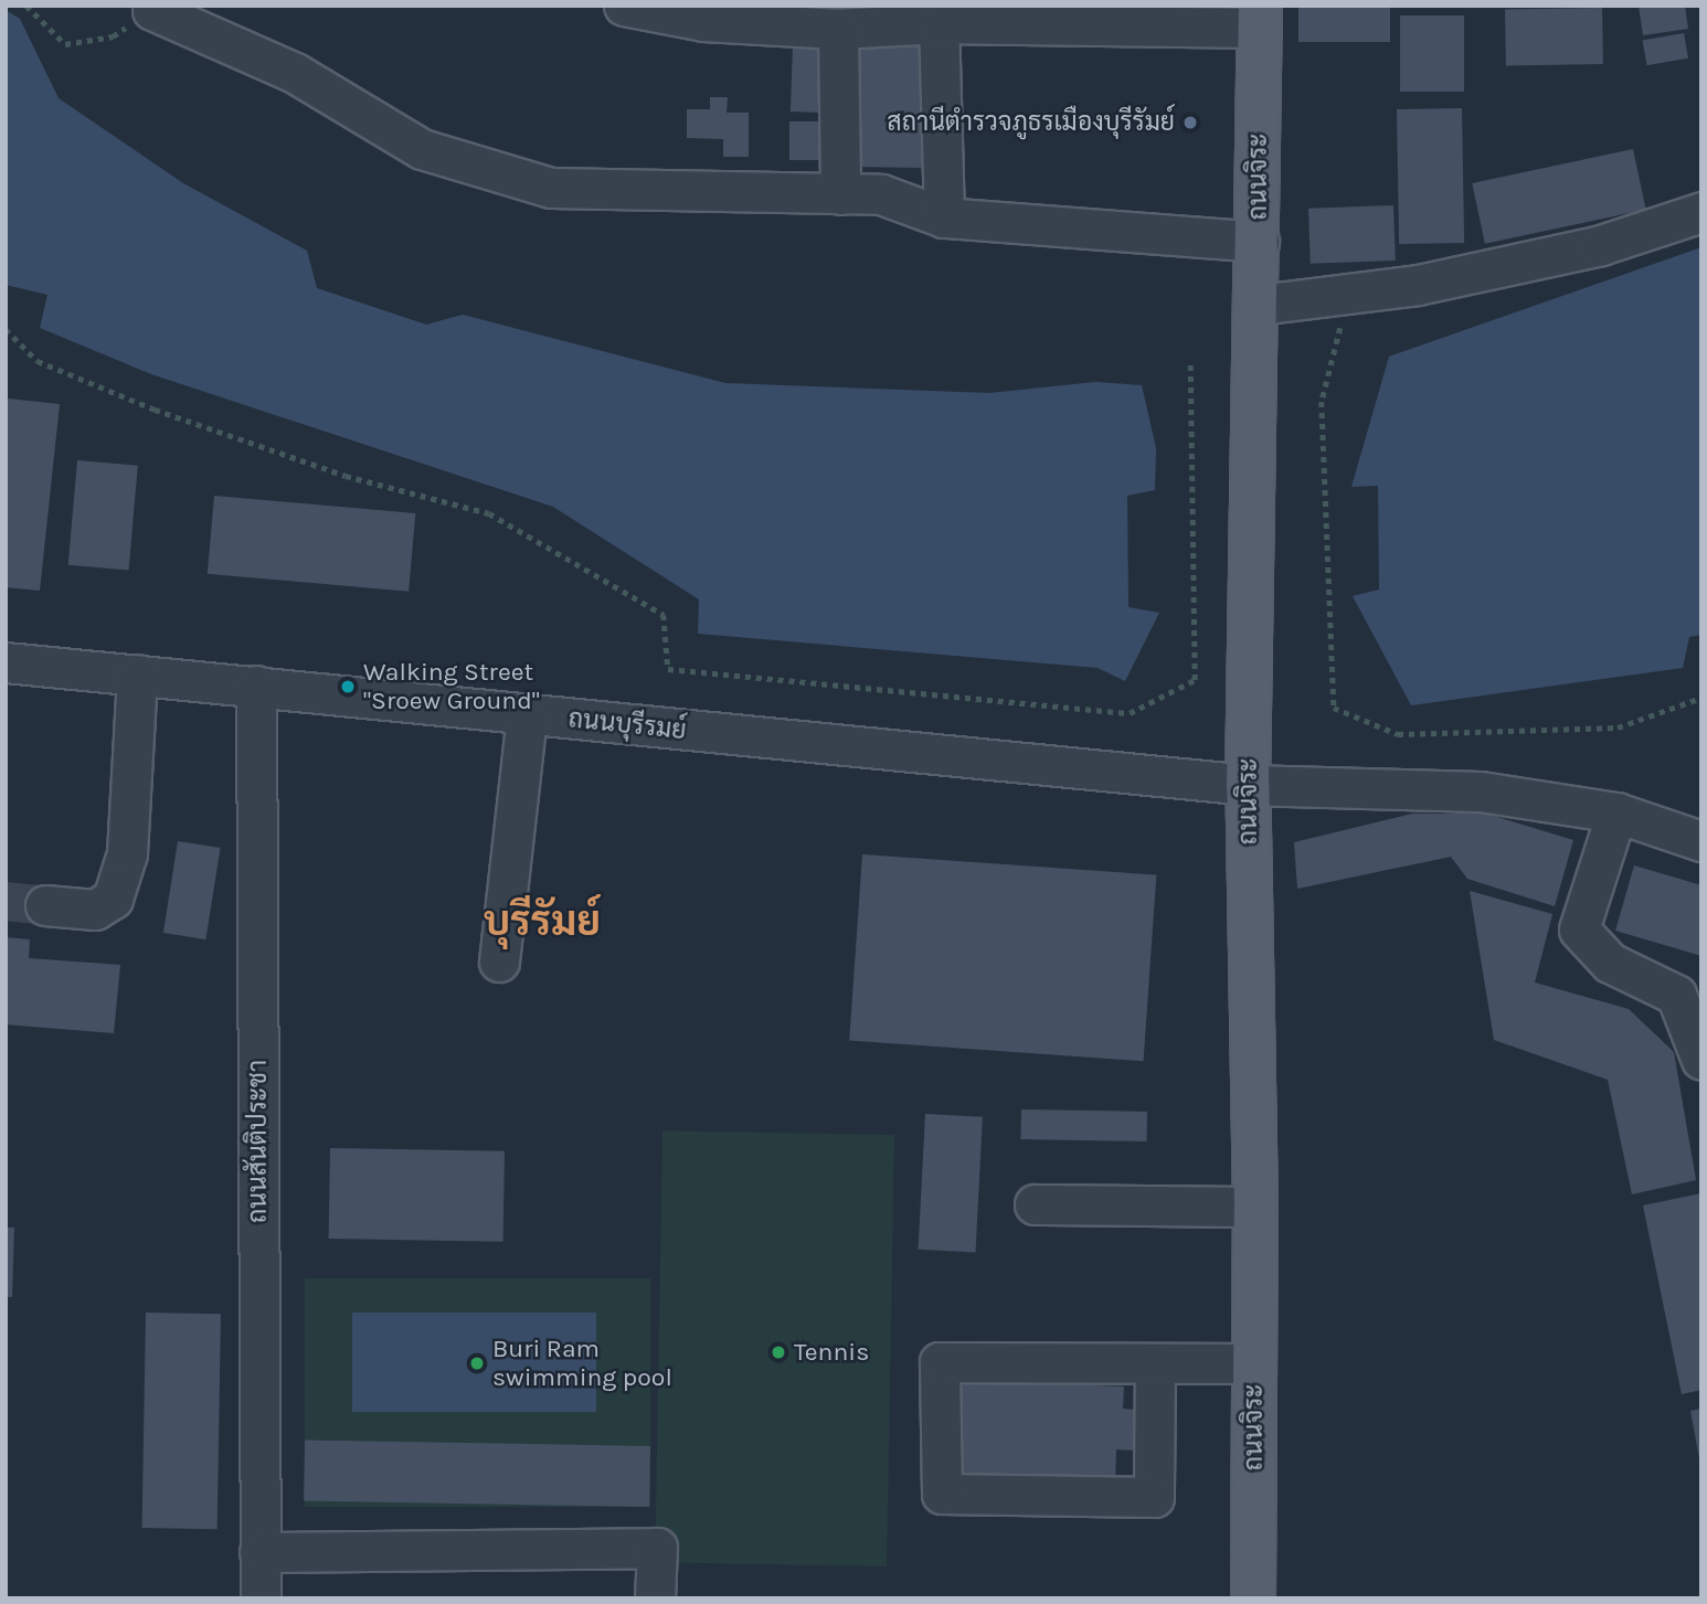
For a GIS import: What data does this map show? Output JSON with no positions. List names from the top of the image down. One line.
{"streets":{"main road":["ถนนจิระ"],"street":["ถนนบุรีรมย์","ถนนสันติประชา"]},"crossings":[["ถนนจิระ","ถนนบุรีรมย์"],["ถนนบุรีรมย์","ถนนสันติประชา"]],"districts":["บุรีรัมย์"],"places":["สถานีตำรวจภูธรเมืองบุรีรัมย์","Walking Street \"Sroew Ground\"","Tennis","Buri Ram swimming pool"]}
